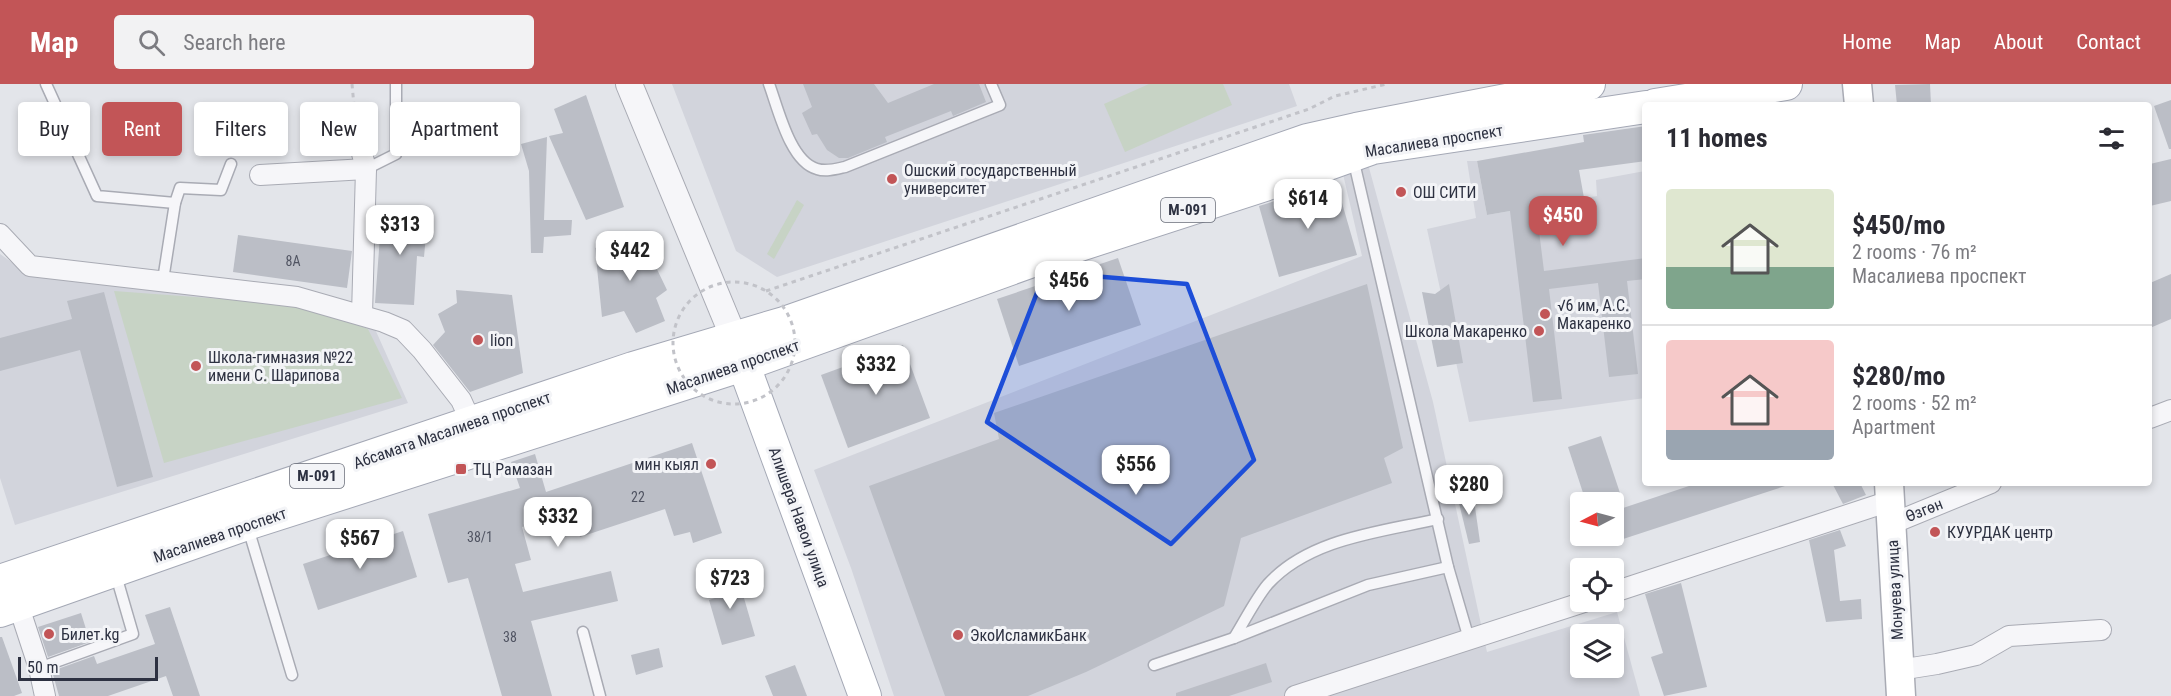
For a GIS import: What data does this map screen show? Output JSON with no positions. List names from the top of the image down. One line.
{"streets":{"main road":["Масалиева проспект","М-091","Абсамата Масалиева проспект","Алишера Навои улица","Монуева улица"],"street":["Өзгөн"]},"crossings":[["Масалиева проспект","Абсамата Масалиева проспект"],["Масалиева проспект","Алишера Навои улица"],["Абсамата Масалиева проспект","Алишера Навои улица"],["Өзгөн","Монуева улица"]],"places":{"other":["Ошский государственный университет","ОШ СИТИ","√6 им, А.С. Макаренко","Школа Макаренко","lion","Школа-гимназия №22 имени С. Шарипова","мин кыял","КУУРДАК центр","Билет.kg","ЭкоИсламикБанк"],"transit":["ТЦ Рамазан"]},"house_numbers":["8А","22","38/1","38"],"scale_bar":"50 m","north":"left","page":{"header":"Map","search":"Search here","nav":["Home","Map","About","Contact"],"chip":["Buy","Rent","Filters","New","Apartment"],"heading":"11 homes","list":[{"name":"$450/mo","note":"2 rooms · 76 m² · Масалиева проспект"},{"name":"$280/mo","note":"2 rooms · 52 m² · Apartment"}],"price":["$614","$450","$313","$442","$456","$332","$556","$280","$332","$567","$723"],"scale":"50 m"}}
